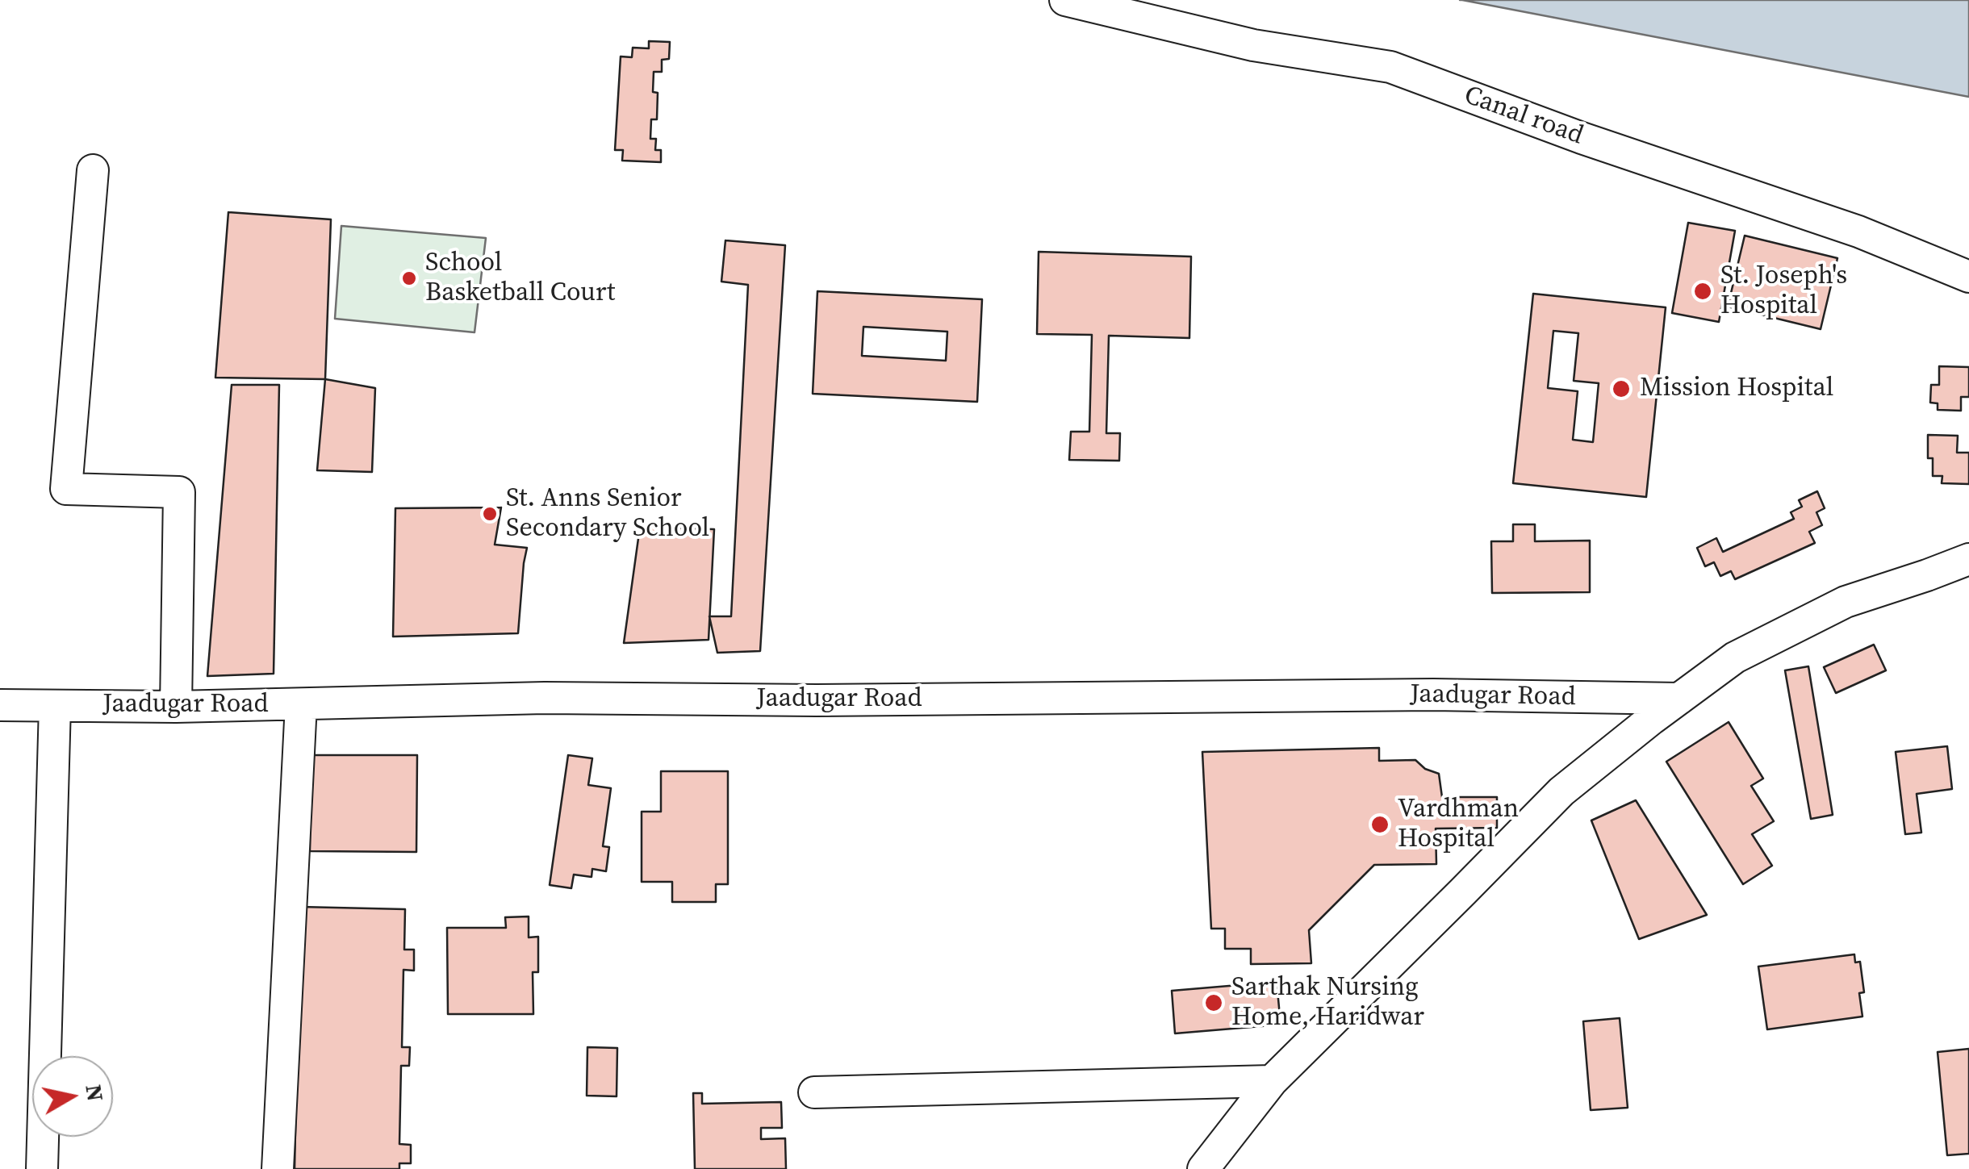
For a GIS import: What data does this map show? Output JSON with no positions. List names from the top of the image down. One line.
{"streets":{"street":["Canal road","Jaadugar Road"]},"places":["School Basketball Court","St. Joseph's Hospital","Mission Hospital","St. Anns Senior Secondary School","Vardhman Hospital","Sarthak Nursing Home, Haridwar"],"north":"right"}
